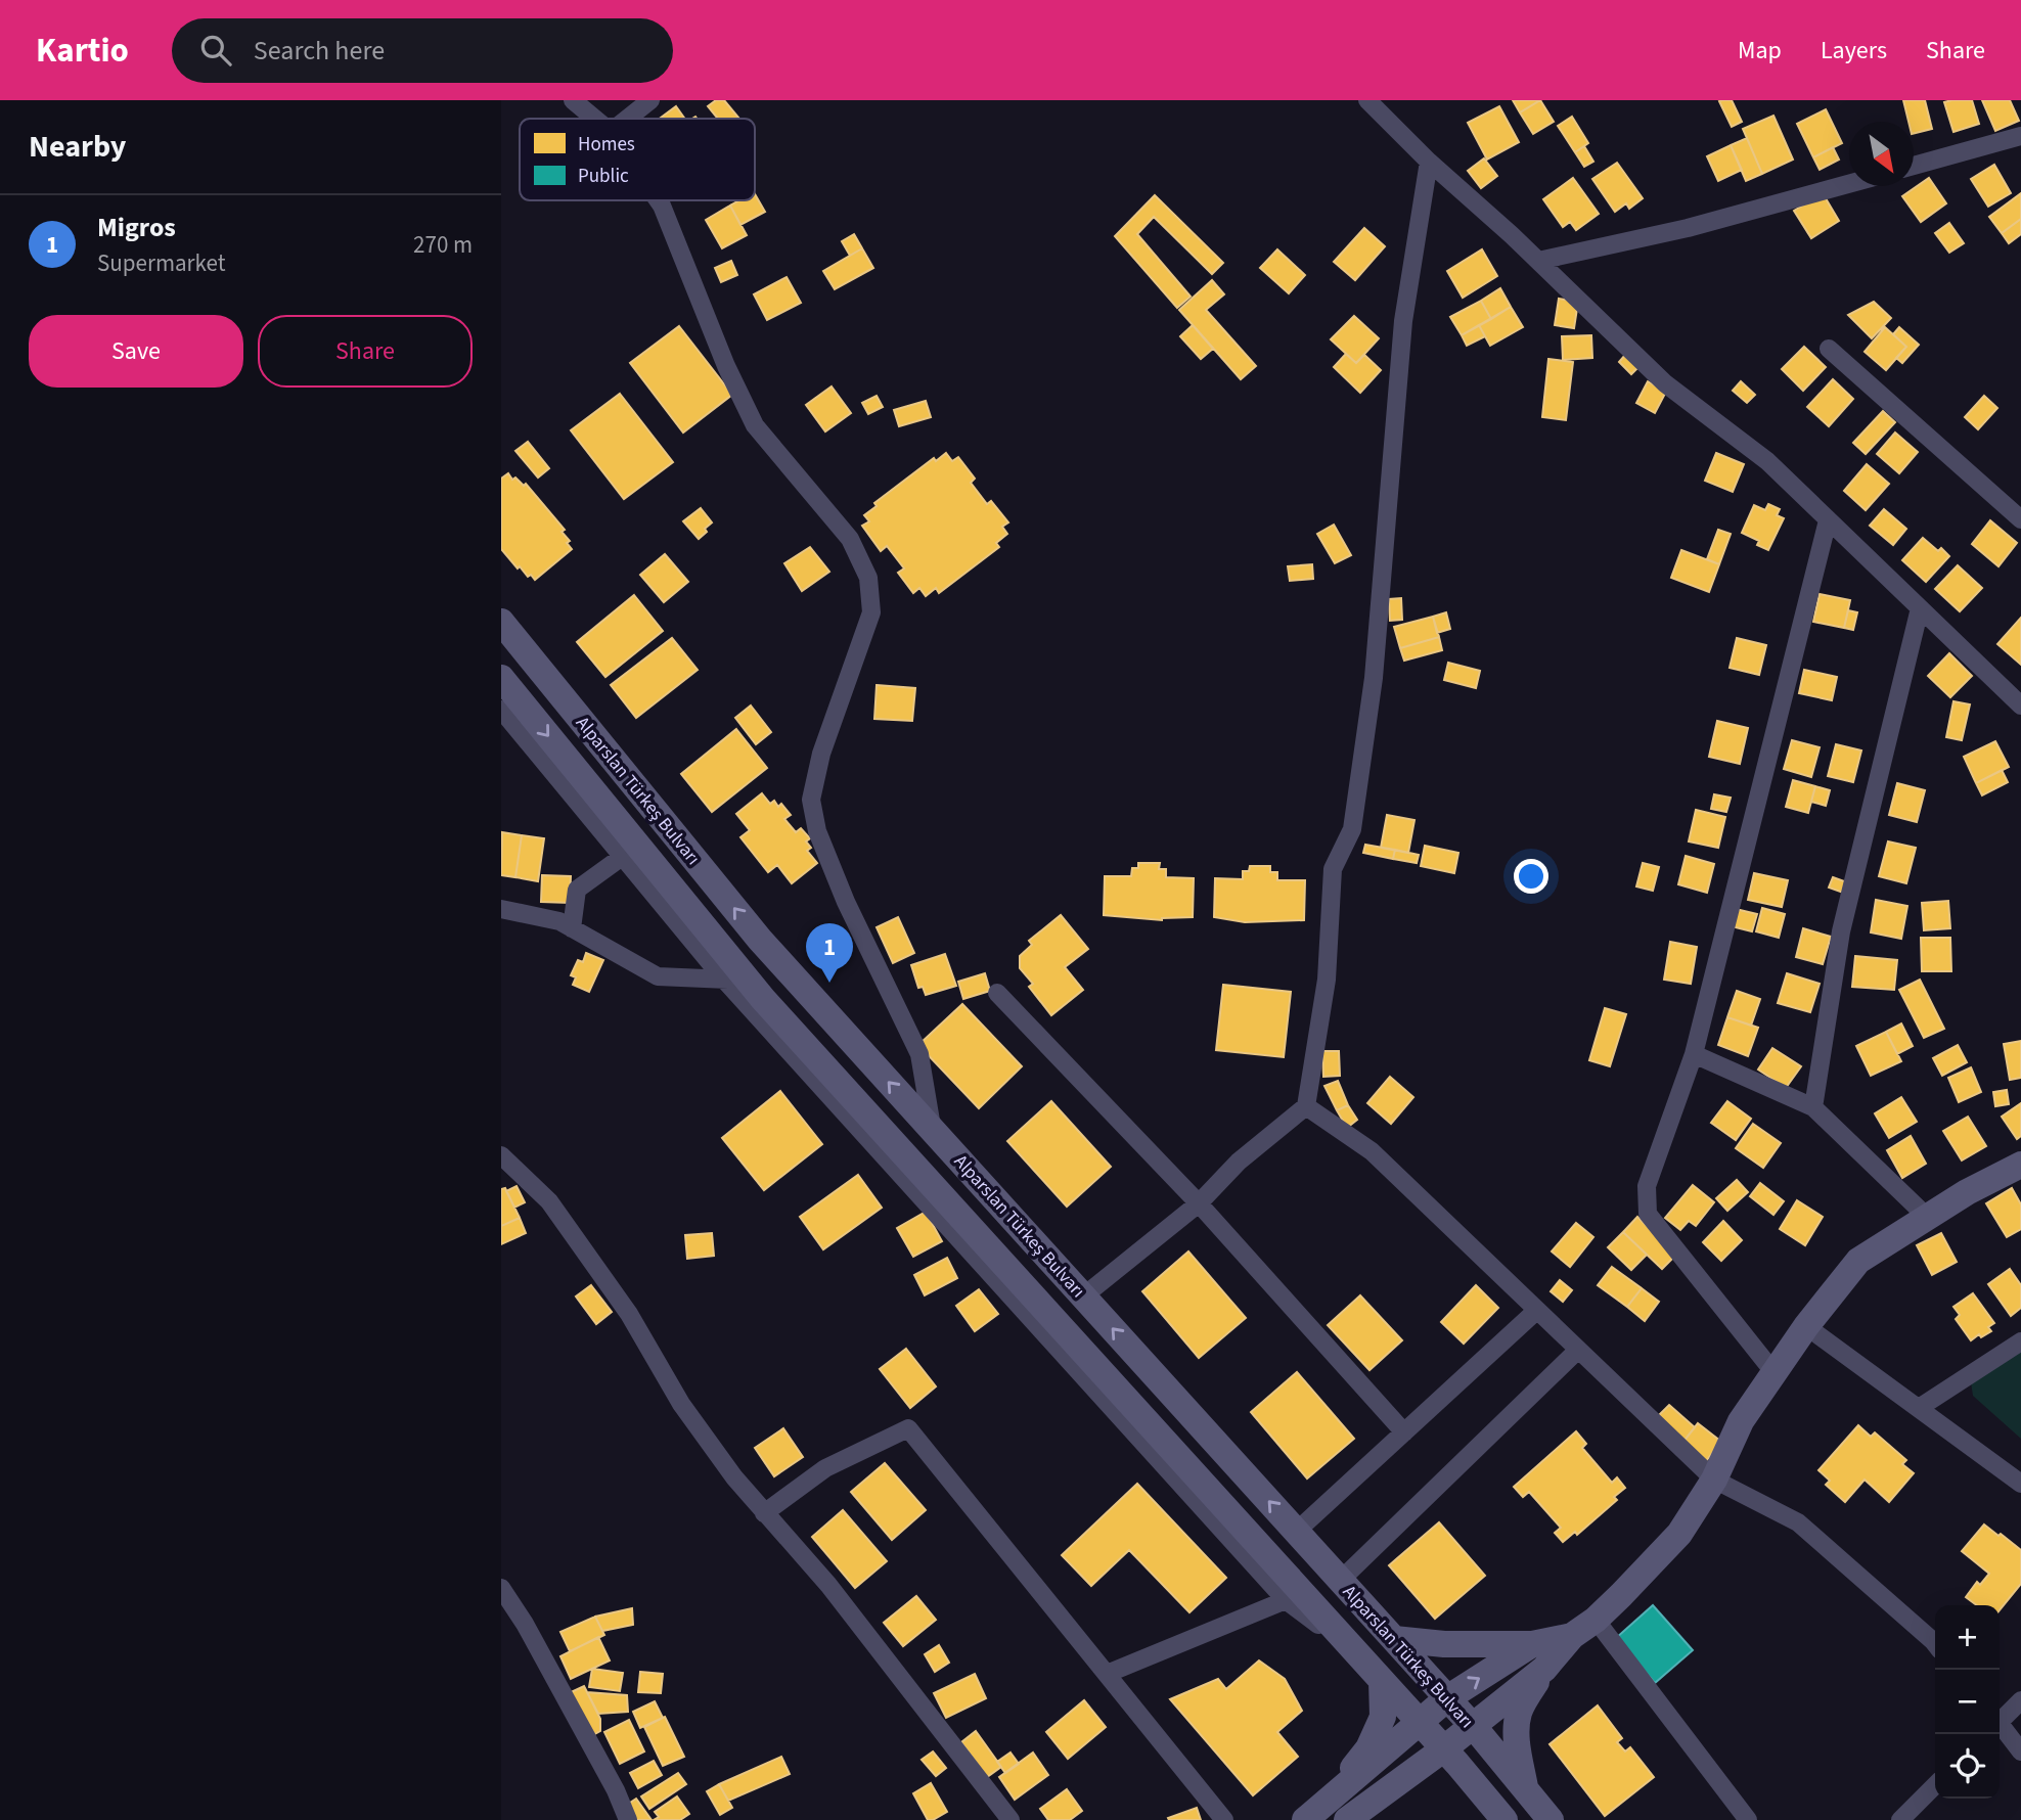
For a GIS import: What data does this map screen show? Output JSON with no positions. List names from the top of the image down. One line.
{"streets":{"main road":["Alparslan Türkeş Bulvarı"]},"legend":["Homes","Public"],"north":"bottom right","page":{"header":"Kartio","search":"Search here","nav":["Map","Layers","Share"],"heading":"Nearby","list":[{"mark":"1","name":"Migros","note":"Supermarket","value":"270 m"}],"buttons":["Save","Share"],"pins":"1","map_buttons":["+","−"]}}
